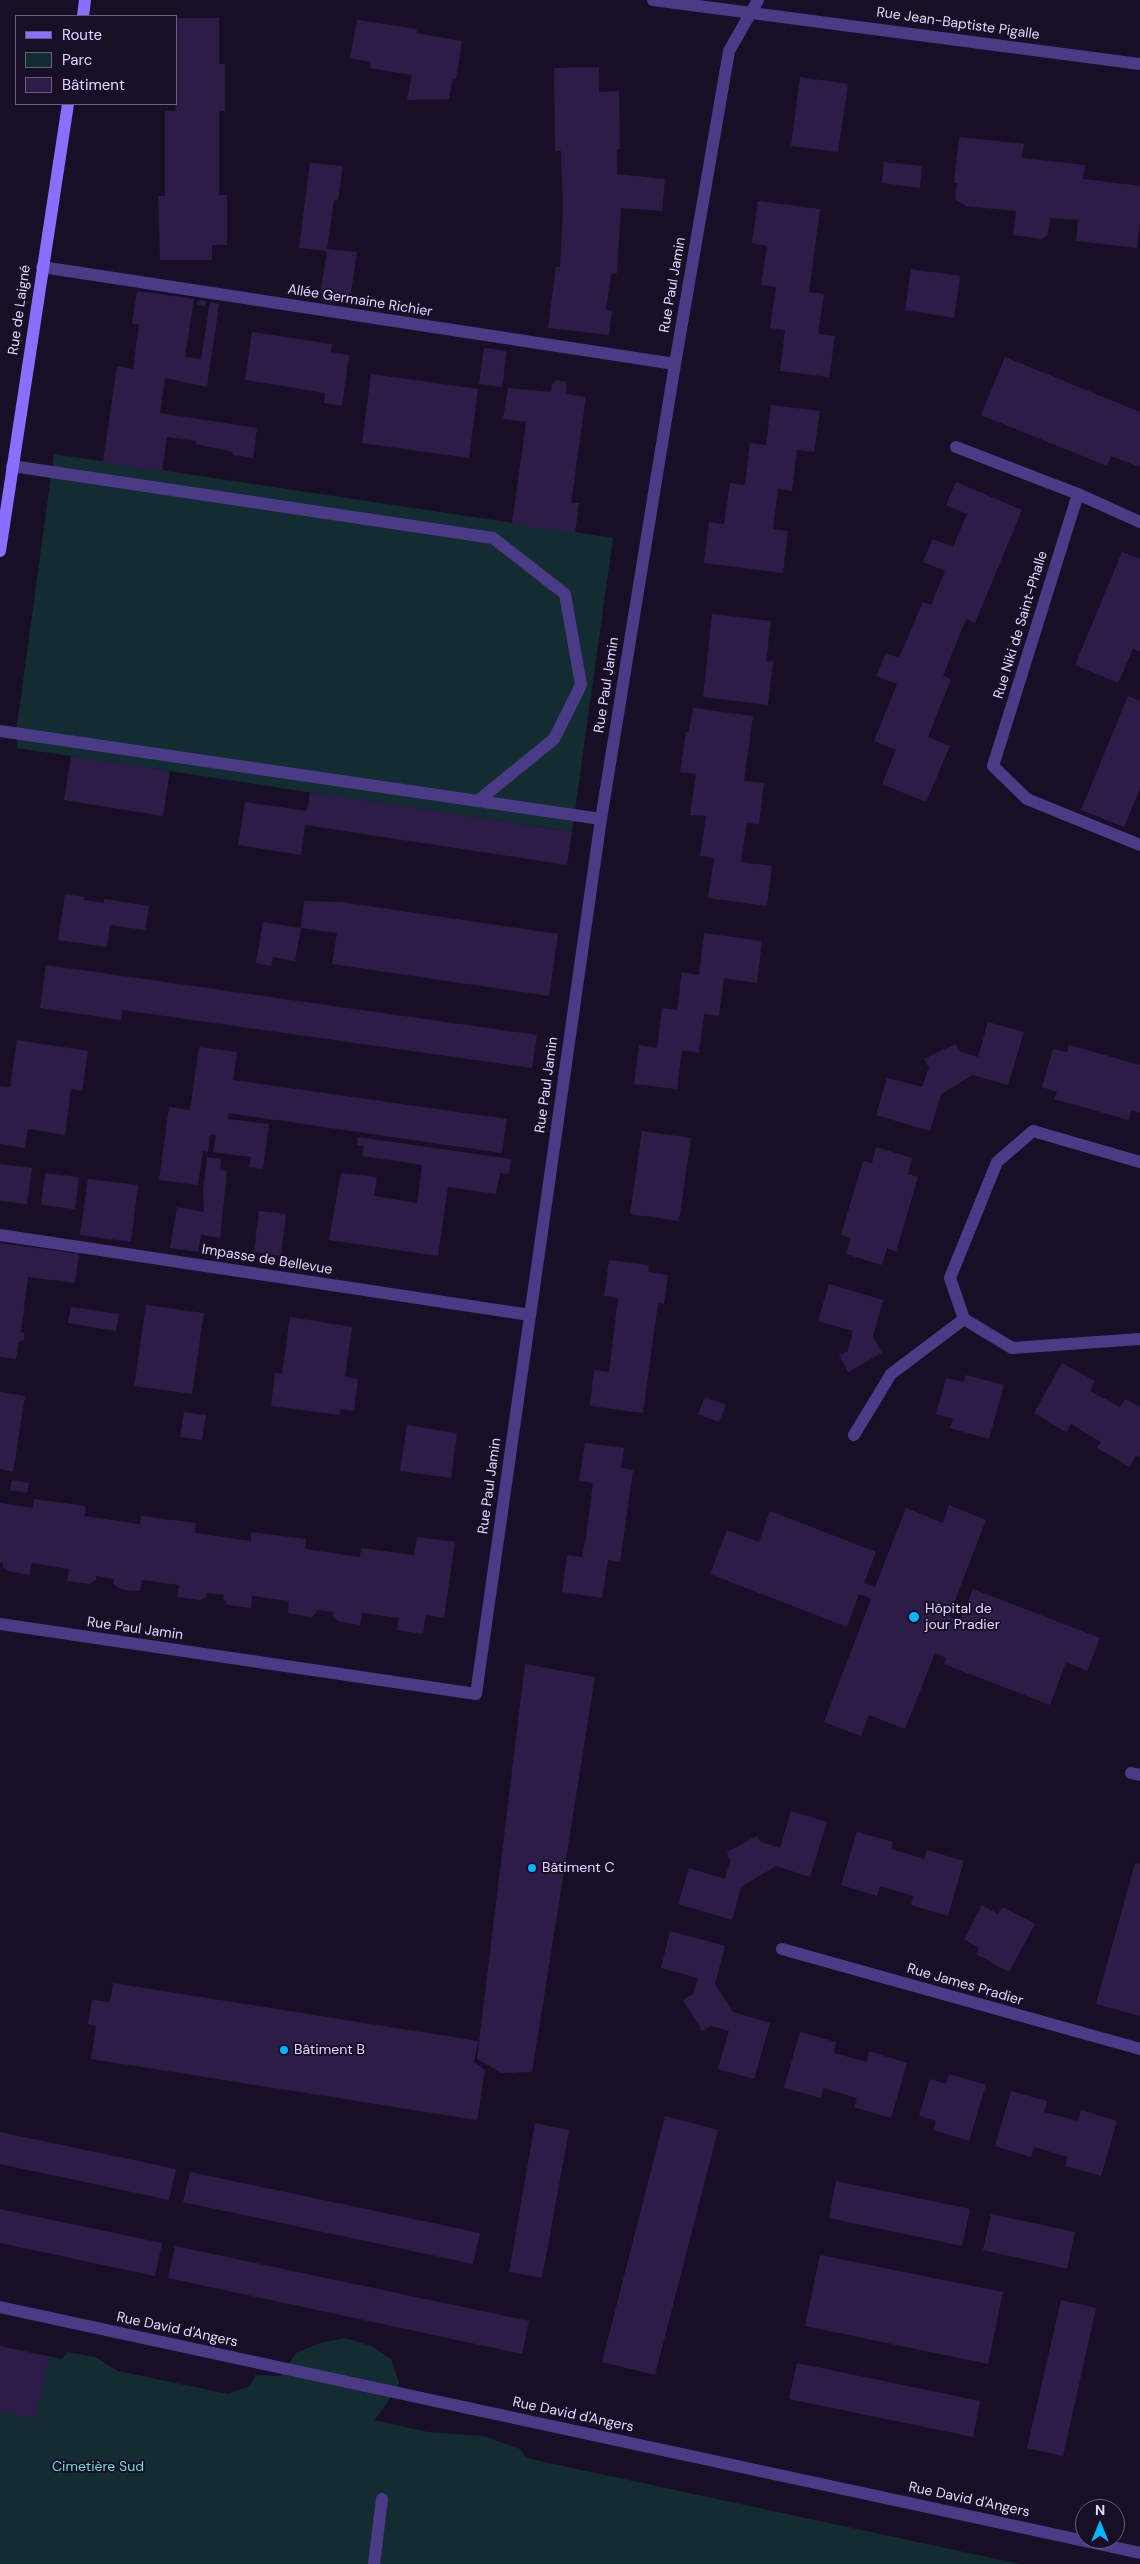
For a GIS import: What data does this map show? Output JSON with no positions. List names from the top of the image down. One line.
{"streets":{"street":["Rue Jean-Baptiste Pigalle","Rue Paul Jamin","Allée Germaine Richier","Rue de Laigné","Rue Niki de Saint-Phalle","Impasse de Bellevue","Rue James Pradier","Rue David d'Angers"]},"crossings":[["Rue Jean-Baptiste Pigalle","Rue Paul Jamin"],["Rue Paul Jamin","Allée Germaine Richier"],["Rue Paul Jamin","Impasse de Bellevue"],["Allée Germaine Richier","Rue de Laigné"]],"parks":["Cimetière Sud"],"places":["Hôpital de jour Pradier","Bâtiment C","Bâtiment B"],"legend":["Route","Parc","Bâtiment"],"north":"top"}
